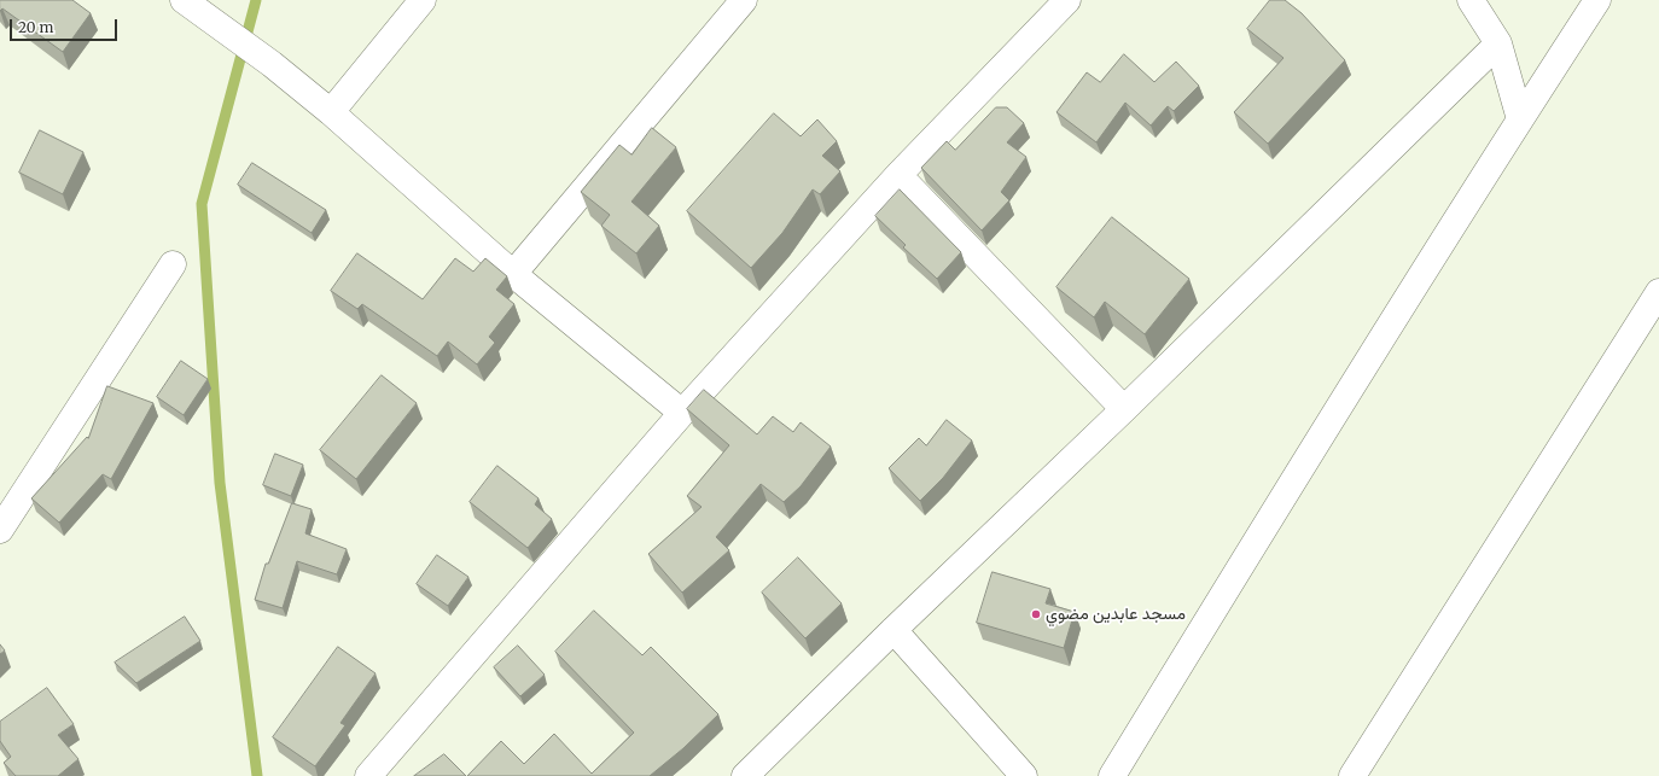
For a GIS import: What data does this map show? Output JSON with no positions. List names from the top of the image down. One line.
{"places":["مسجد عابدين مضوي"],"scale_bar":"20 m"}
